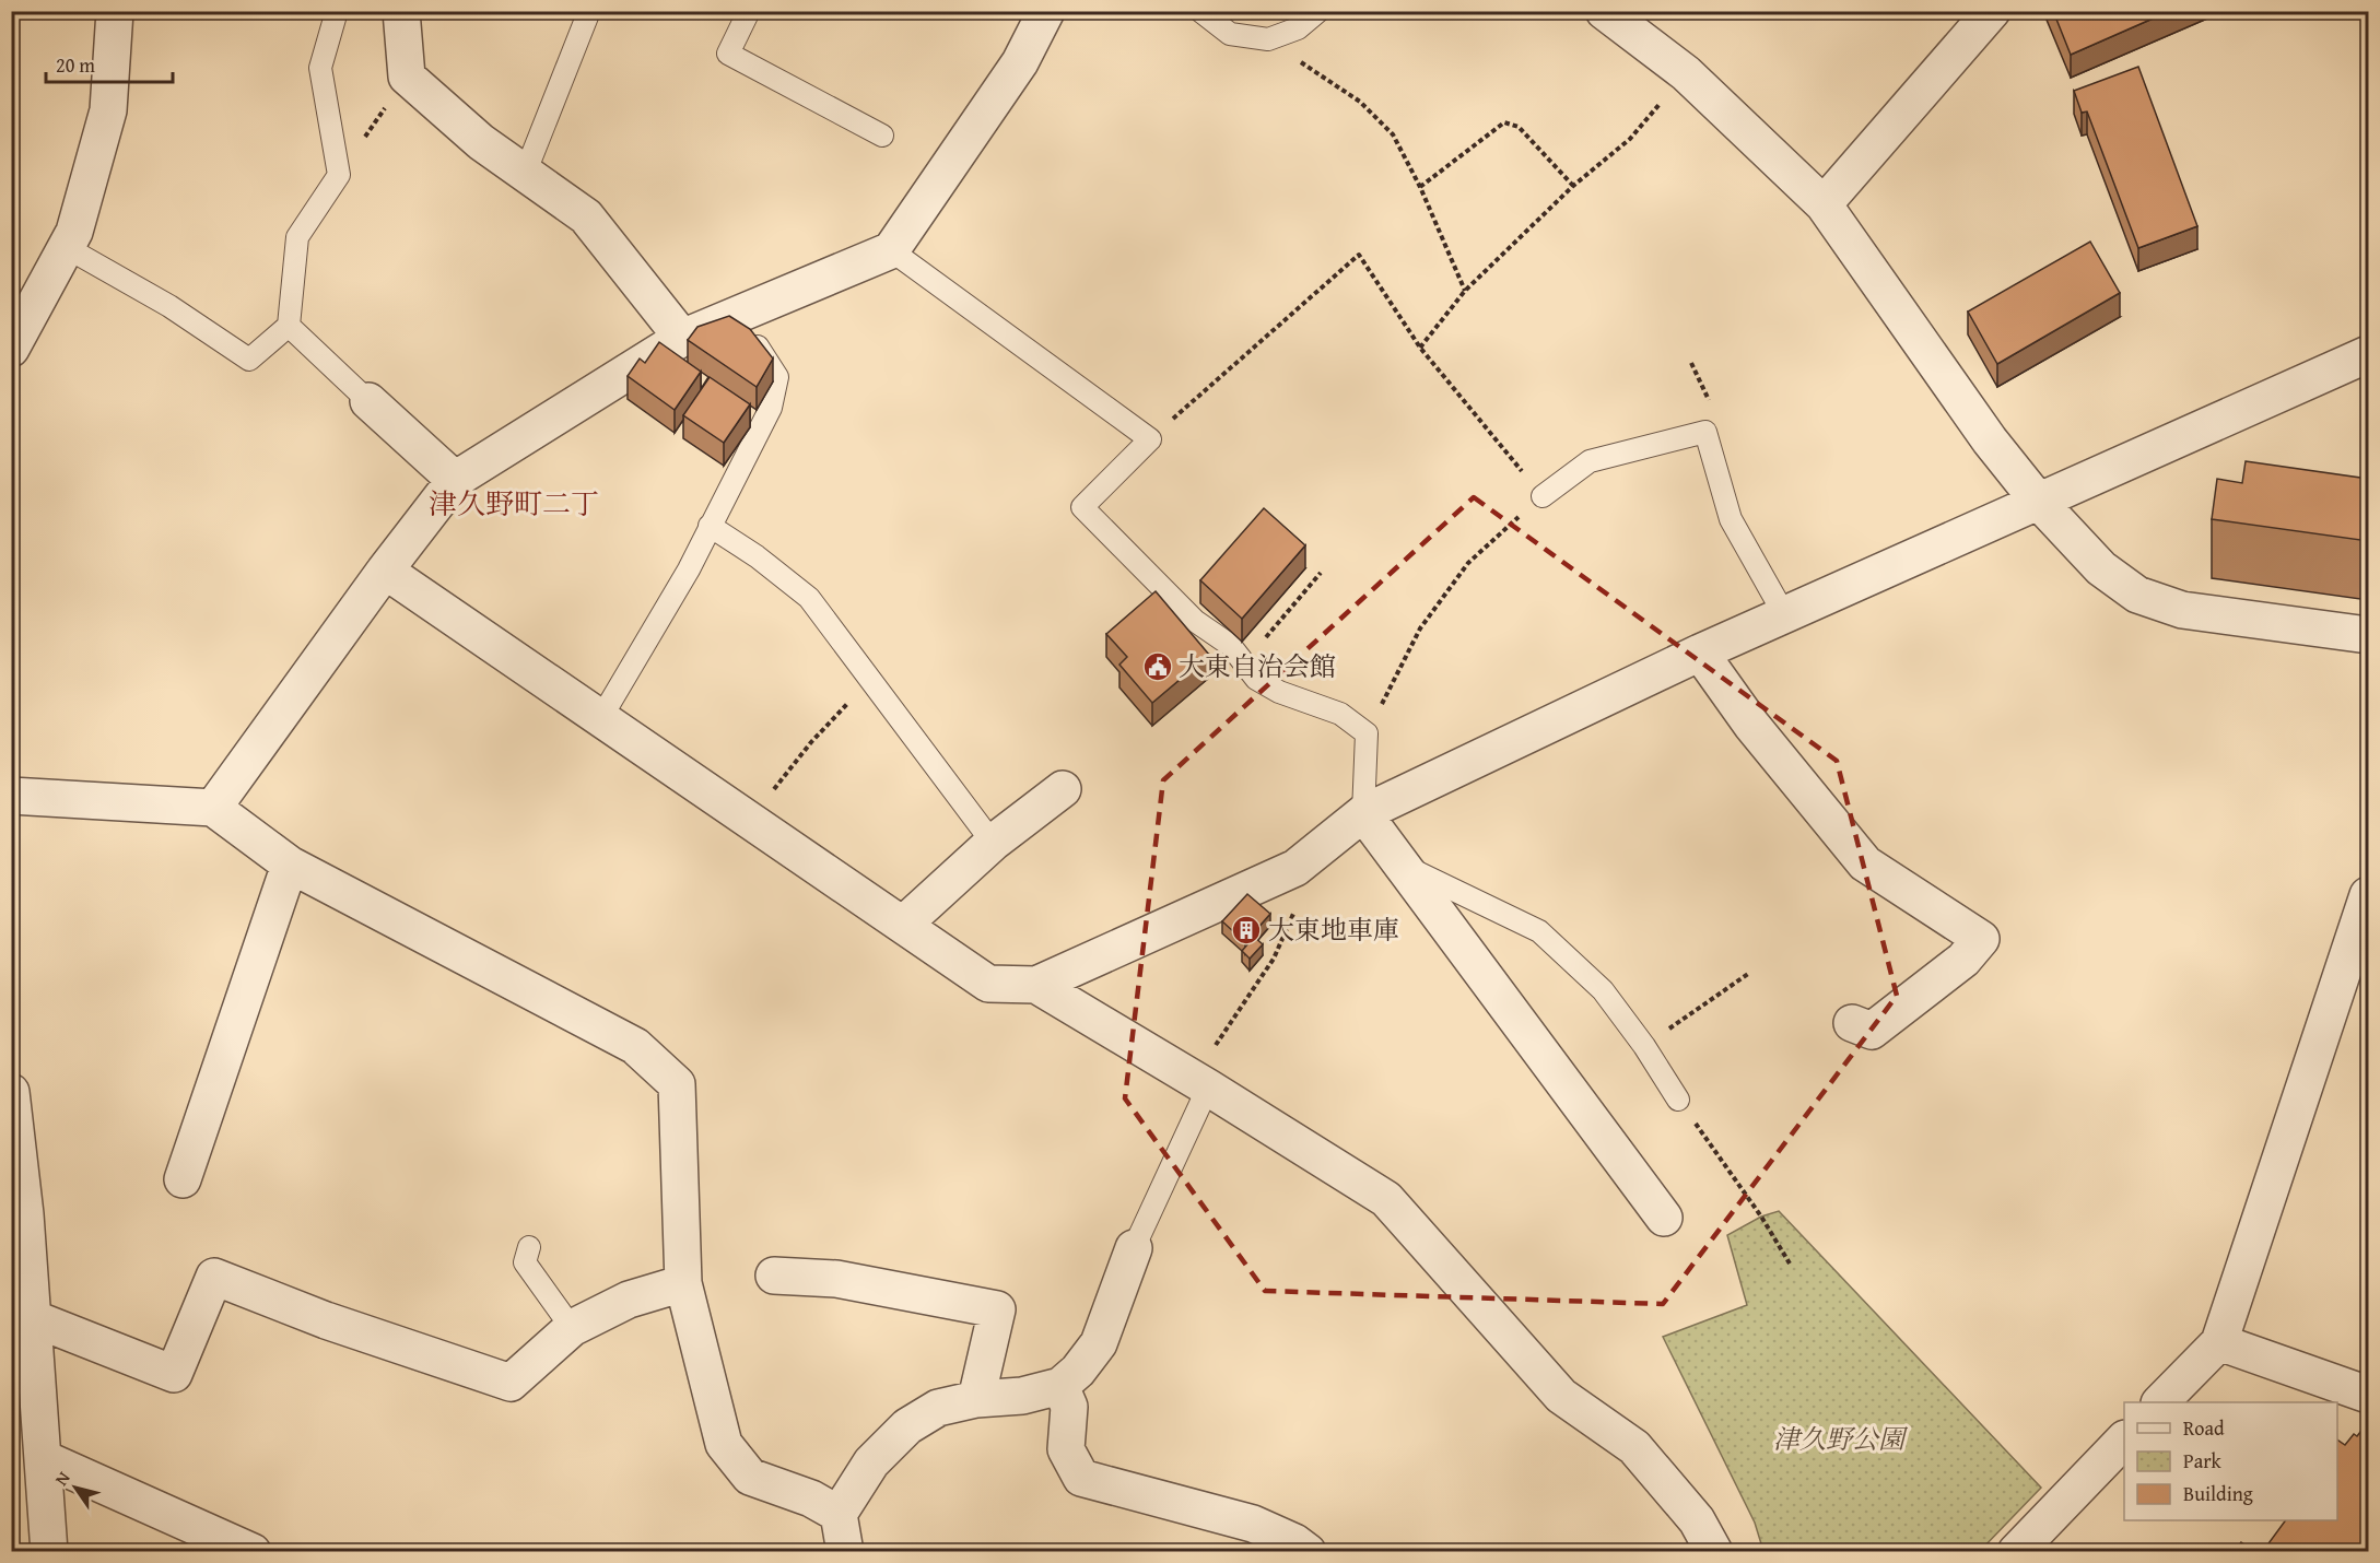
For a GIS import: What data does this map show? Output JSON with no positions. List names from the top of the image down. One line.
{"districts":["津久野町二丁"],"parks":["津久野公園"],"places":{"public building":["大東自治会館"],"building":["大東地車庫"]},"legend":["Road","Park","Building"],"scale_bar":"20 m","north":"top left"}
